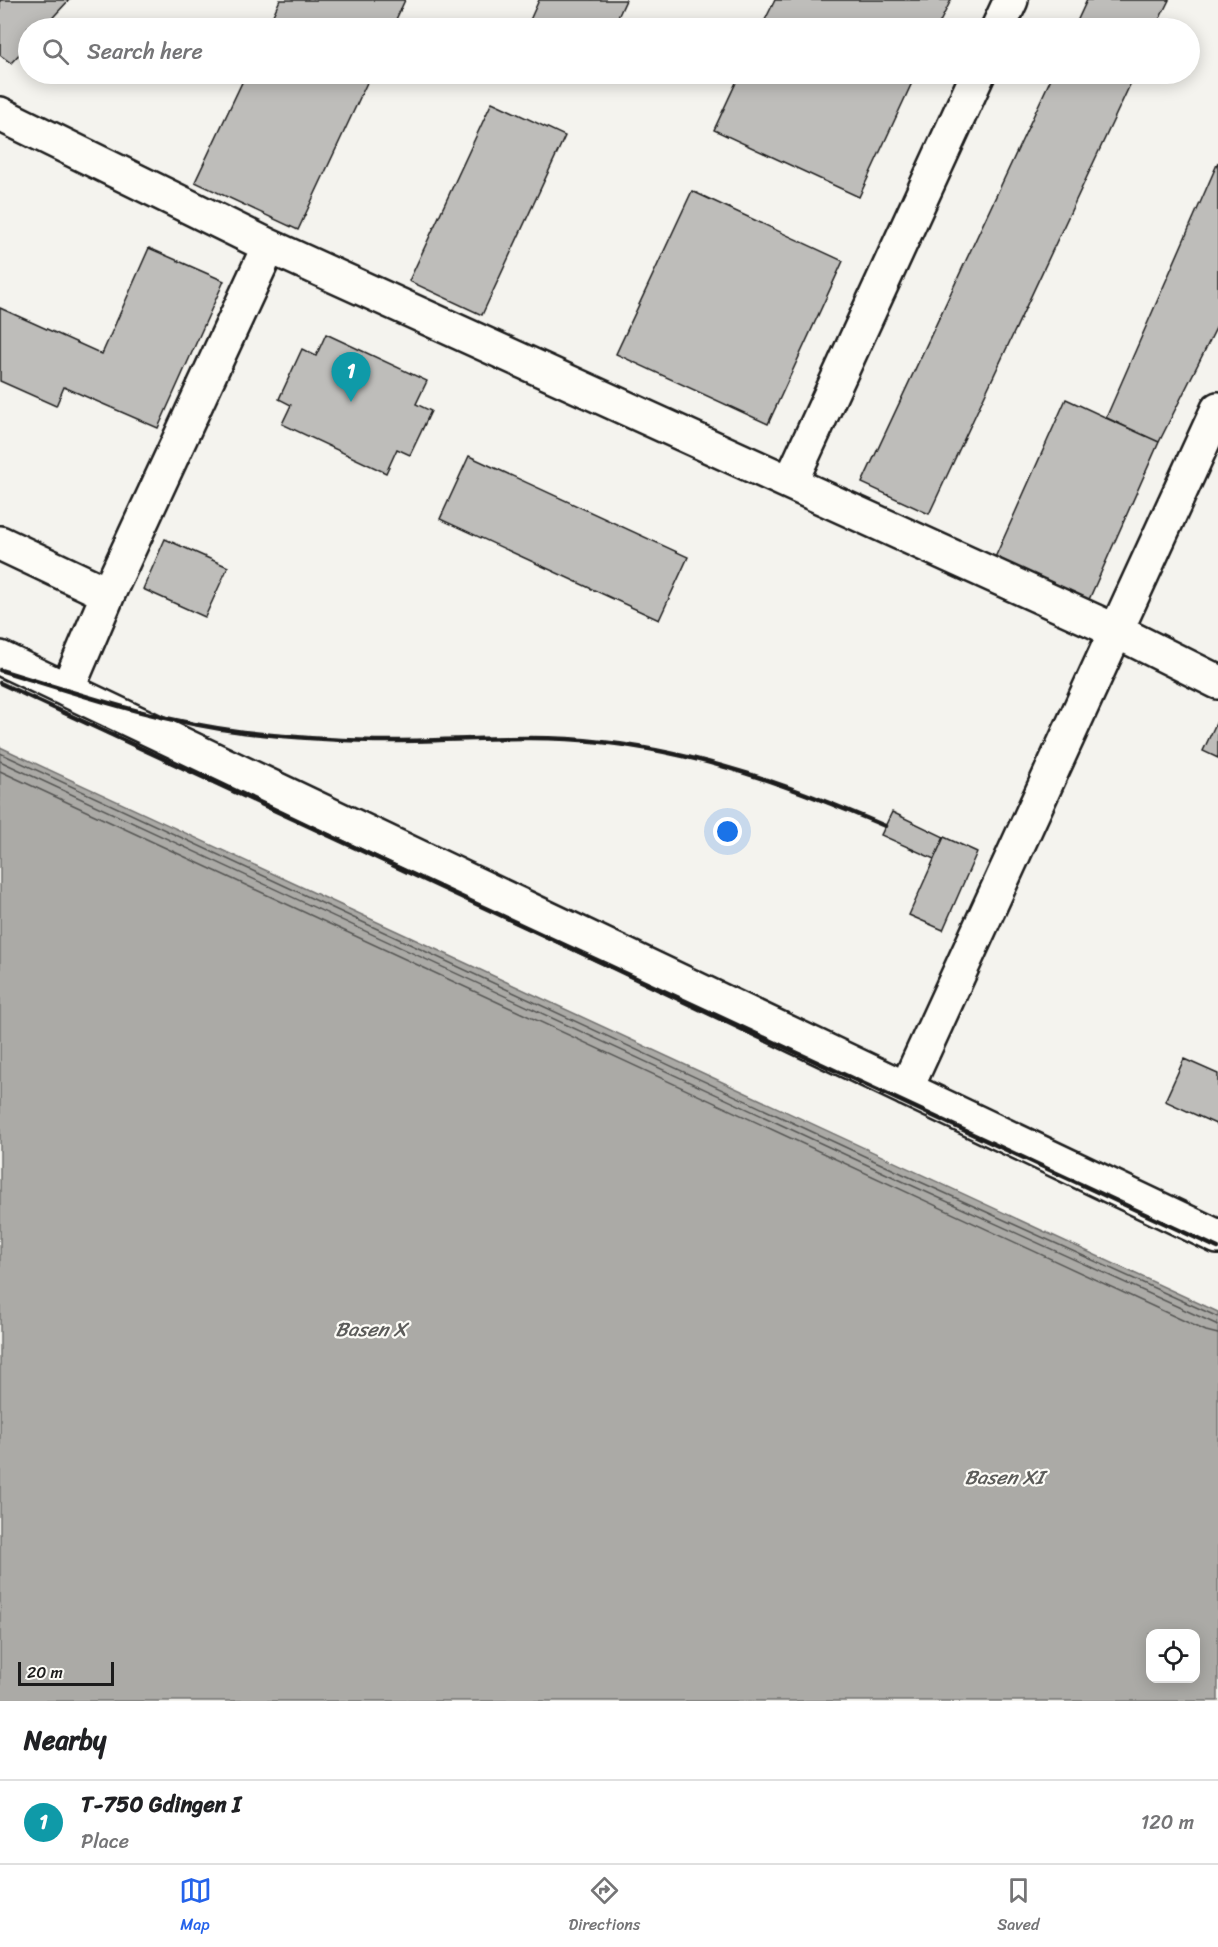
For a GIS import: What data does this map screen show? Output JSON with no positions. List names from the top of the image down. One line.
{"water":["Basen X","Basen XI"],"scale_bar":"20 m","page":{"search":"Search here","pins":"1","scale":"20 m","heading":"Nearby","list":[{"mark":"1","name":"T-750 Gdingen I","note":"Place","value":"120 m"}],"nav":["Map","Directions","Saved"]}}
